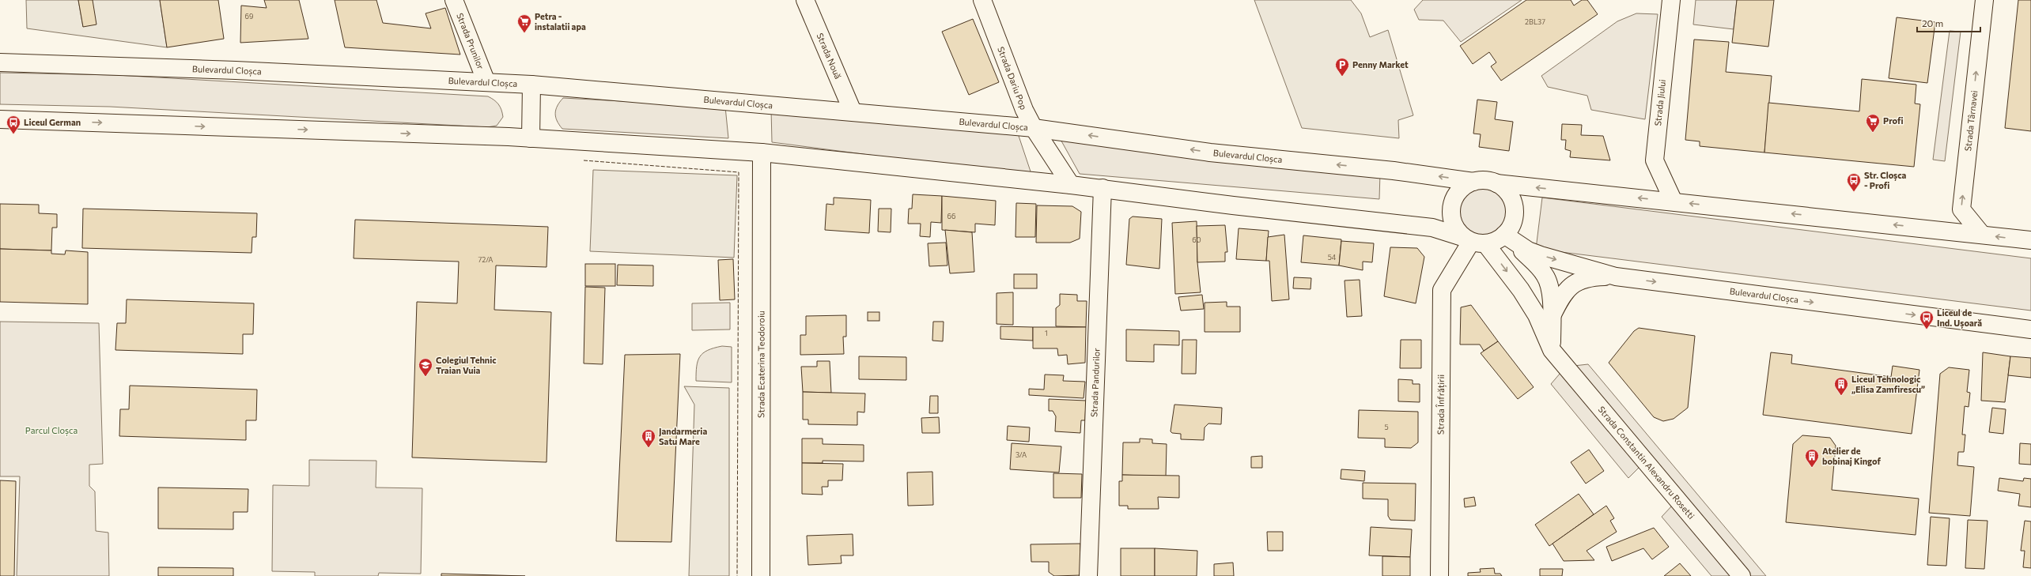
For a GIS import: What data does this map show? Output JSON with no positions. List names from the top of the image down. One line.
{"streets":{"main road":["Strada Prunilor","Strada Nouă","Bulevardul Cloșca","Strada Dariu Pop","Strada Jiului","Strada Târnavei","Strada Ecaterina Teodoroiu","Strada Pandurilor","Strada Înfrățirii","Strada Constantin Alexandru Rosetti"]},"crossings":[["Strada Prunilor","Bulevardul Cloșca"],["Strada Nouă","Bulevardul Cloșca"],["Bulevardul Cloșca","Strada Dariu Pop"],["Bulevardul Cloșca","Strada Înfrățirii"],["Bulevardul Cloșca","Strada Constantin Alexandru Rosetti"],["Strada Înfrățirii","Strada Constantin Alexandru Rosetti"]],"one_way":["Strada Târnavei"],"parks":["Parcul Cloșca"],"places":{"supermarket":["Petra - instalatii apa","Profi"],"parking":["Penny Market"],"bus stop":["Liceul German","Str. Cloșca - Profi","Liceul de Ind. Ușoară"],"school or university":["Colegiul Tehnic Traian Vuia"],"building":["Liceul Tehnologic „Elisa Zamfirescu”","Jandarmeria Satu Mare","Atelier de bobinaj Kingof"]},"house_numbers":["69","2BL37","66","60","54","72/A","1","5","3/A"],"scale_bar":"20 m"}
